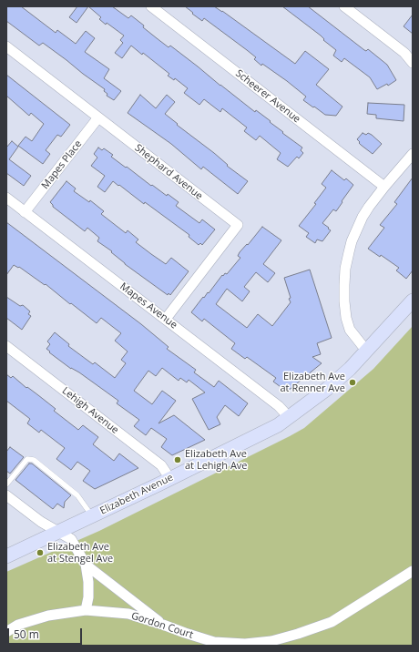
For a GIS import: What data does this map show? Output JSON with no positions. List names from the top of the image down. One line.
{"streets":{"main road":["Elizabeth Avenue"],"street":["Scheerer Avenue","Mapes Place","Shephard Avenue","Mapes Avenue","Lehigh Avenue","Gordon Court"]},"crossings":[["Mapes Place","Shephard Avenue"],["Mapes Place","Mapes Avenue"],["Shephard Avenue","Mapes Avenue"],["Mapes Avenue","Elizabeth Avenue"],["Lehigh Avenue","Elizabeth Avenue"]],"places":["Elizabeth Ave at Renner Ave","Elizabeth Ave at Lehigh Ave","Elizabeth Ave at Stengel Ave"],"scale_bar":"50 m"}
